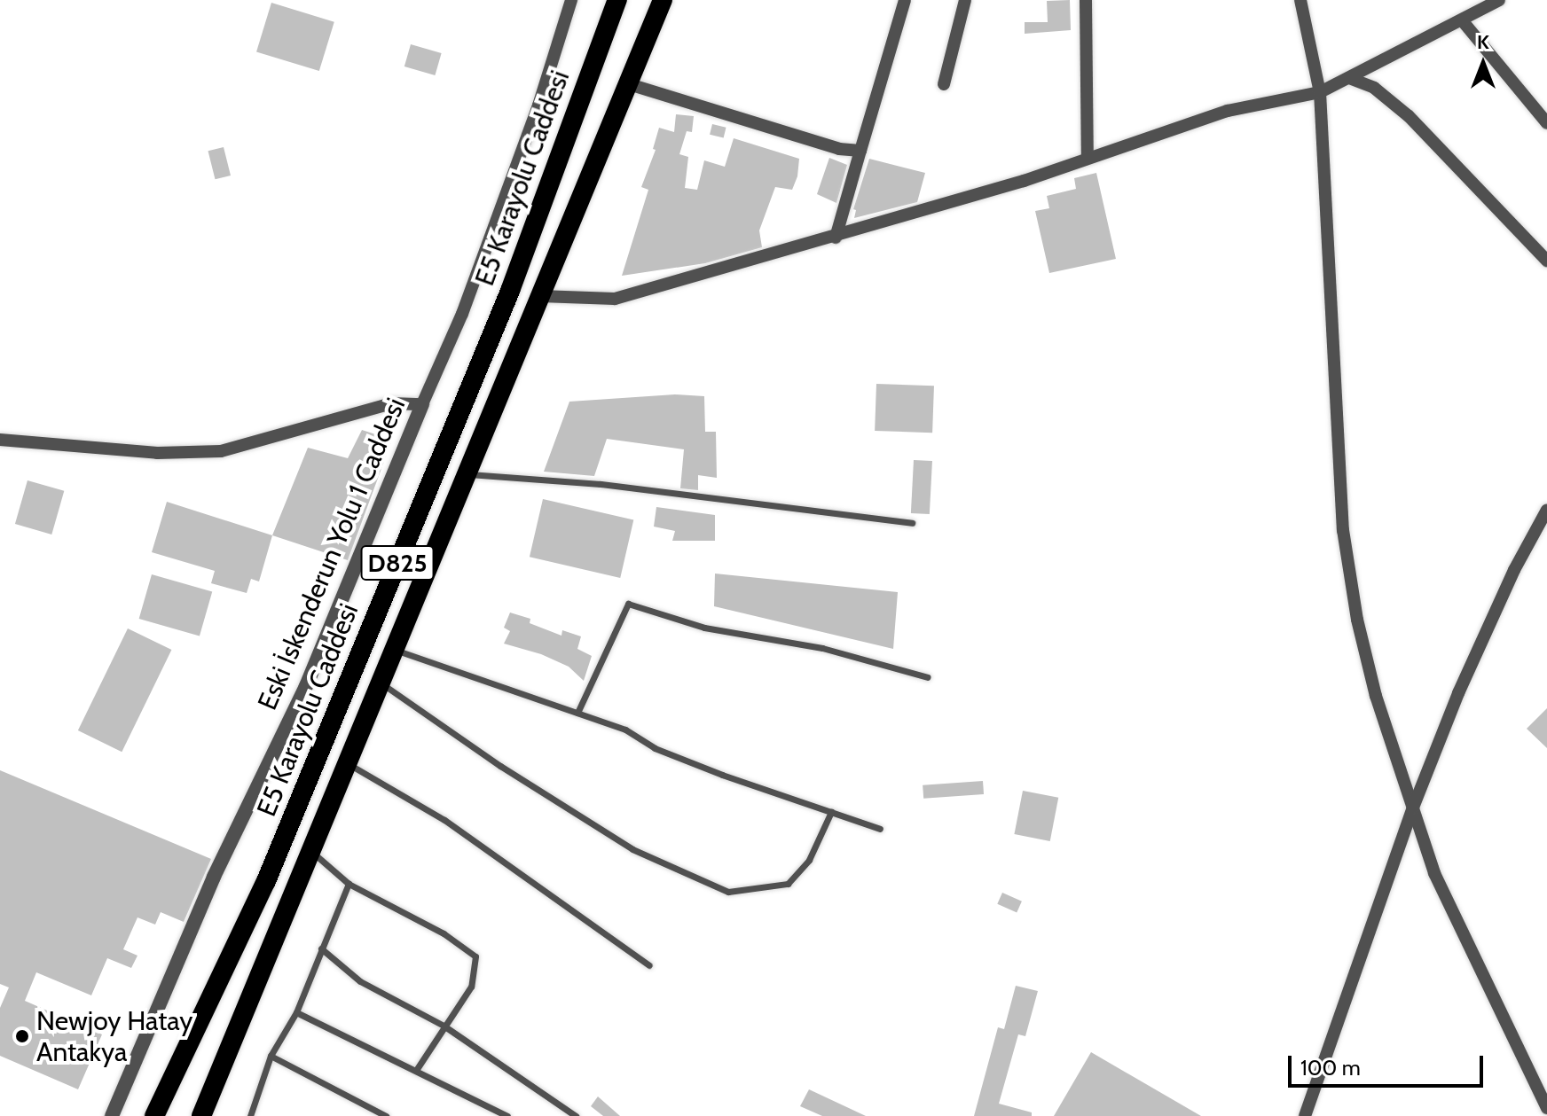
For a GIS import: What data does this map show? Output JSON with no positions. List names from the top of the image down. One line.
{"streets":{"highway":["E5 Karayolu Caddesi","D825"],"street":["Eski İskenderun Yolu 1 Caddesi"]},"places":["Newjoy Hatay Antakya"],"scale_bar":"100 m","north":"top"}
